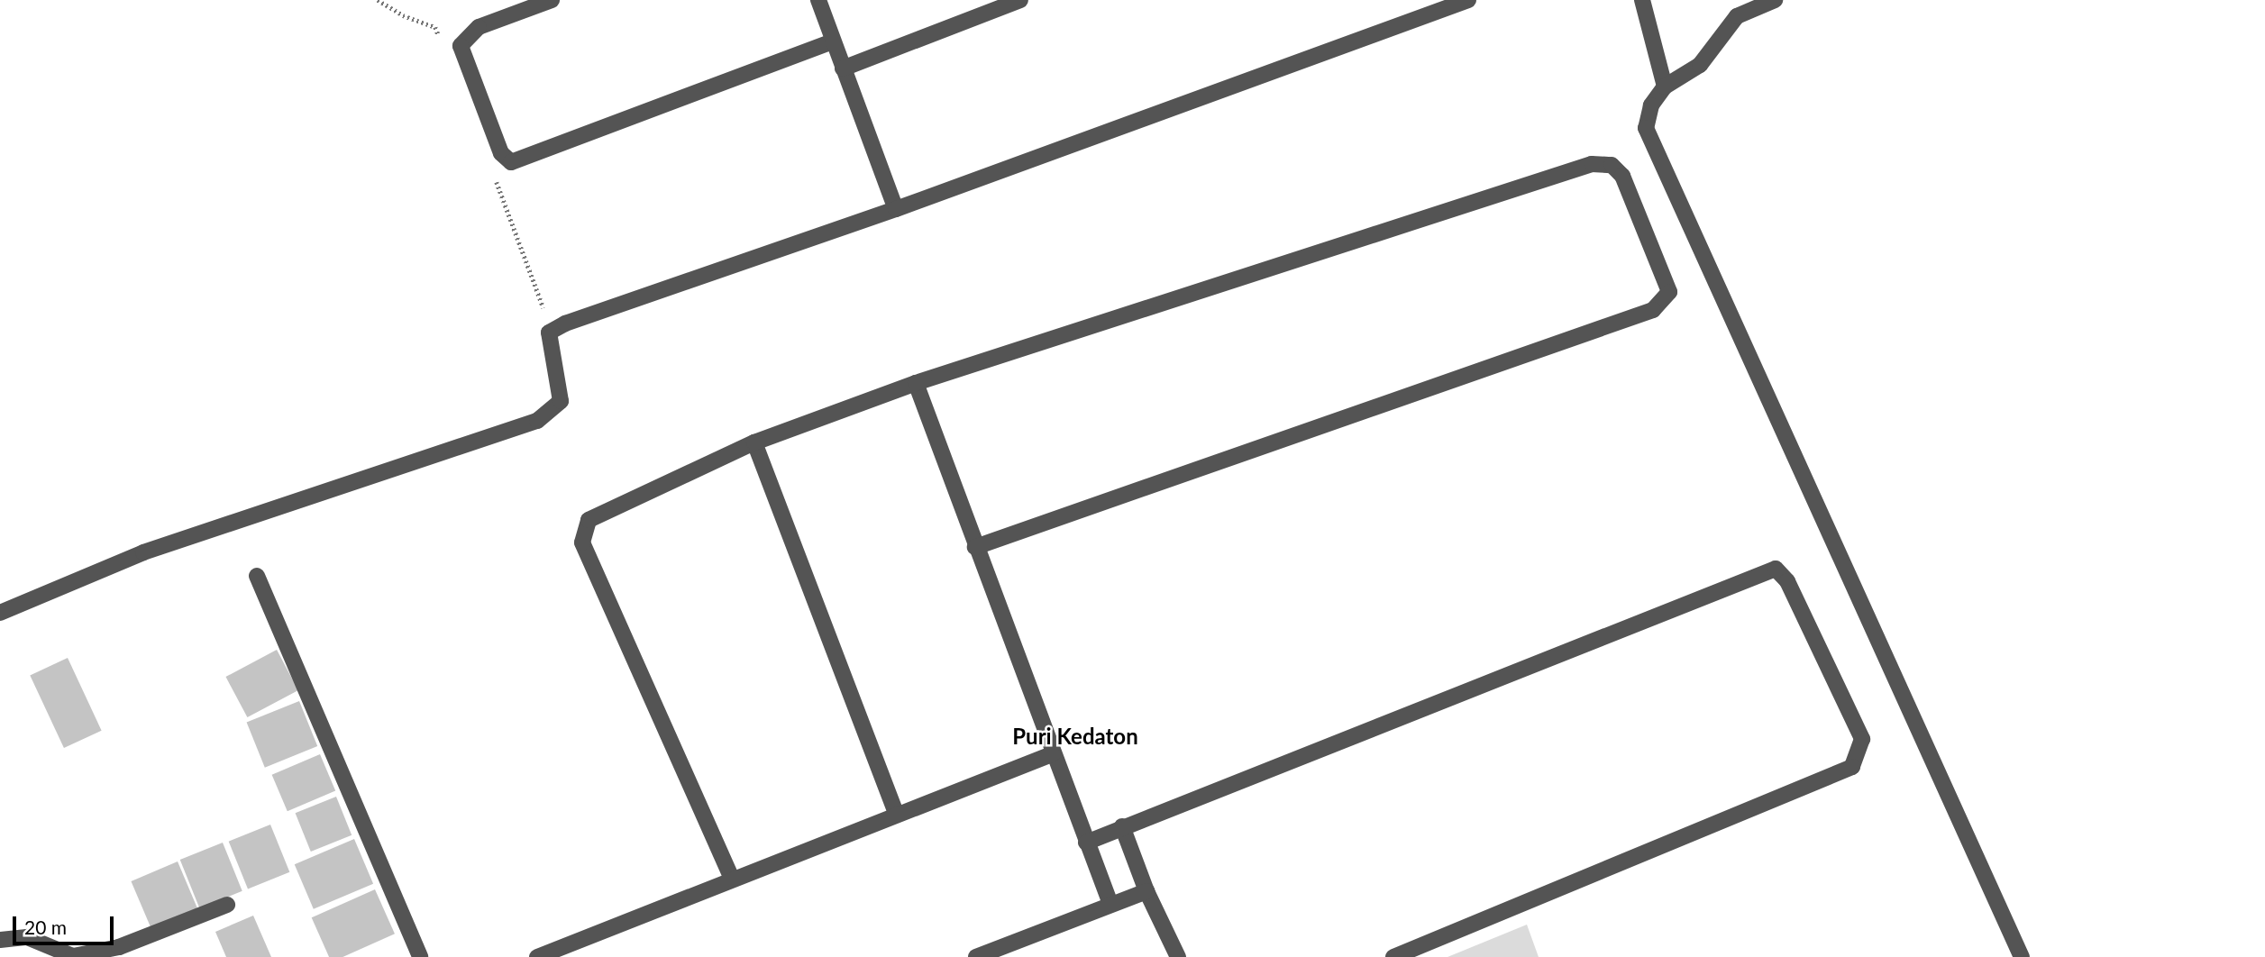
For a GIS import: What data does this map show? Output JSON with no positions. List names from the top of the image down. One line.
{"districts":["Puri Kedaton"],"scale_bar":"20 m"}
